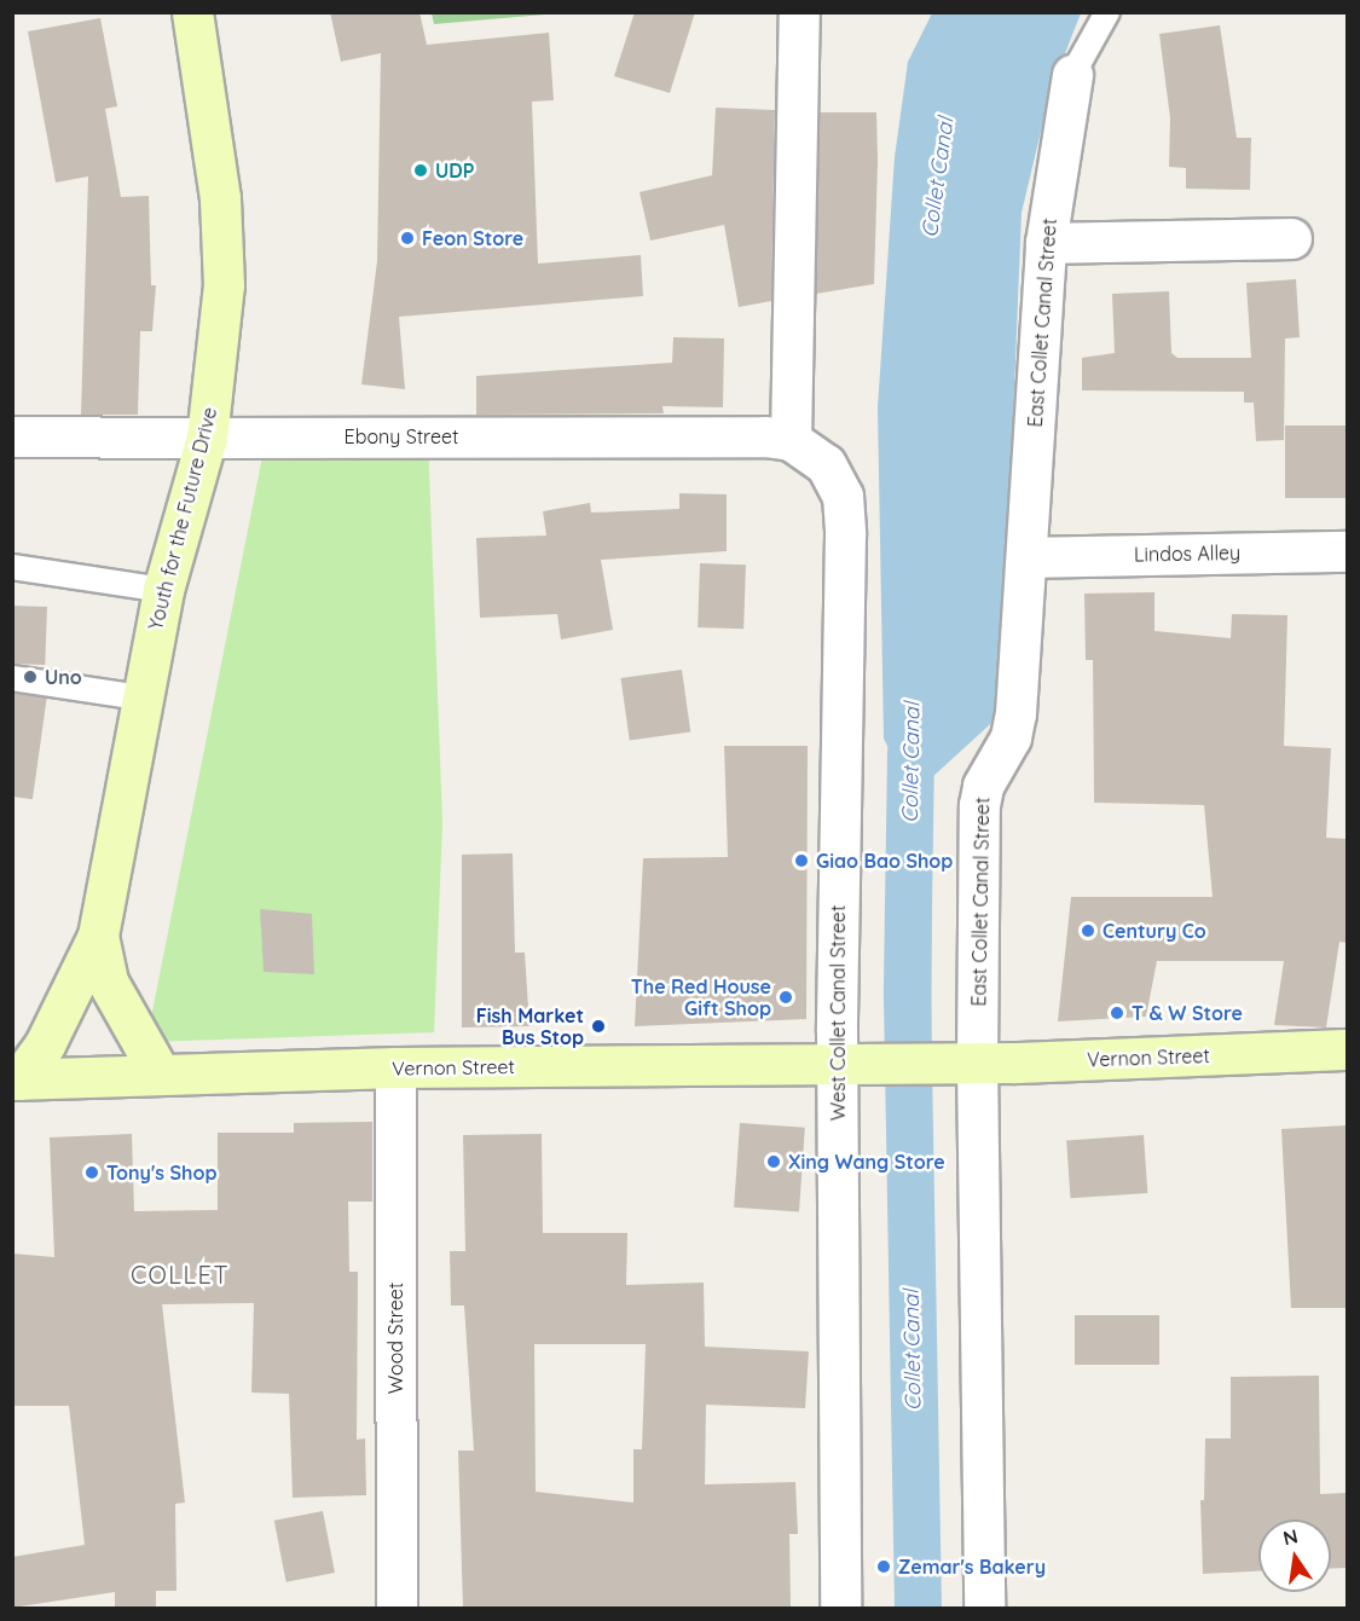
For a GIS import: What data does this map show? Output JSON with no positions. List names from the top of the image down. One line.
{"streets":{"main road":["Youth for the Future Drive","Vernon Street"],"street":["East Collet Canal Street","Ebony Street","Lindos Alley","West Collet Canal Street","Wood Street"]},"crossings":[["East Collet Canal Street","Lindos Alley"],["East Collet Canal Street","Vernon Street"],["Ebony Street","Youth for the Future Drive"],["Ebony Street","West Collet Canal Street"],["Youth for the Future Drive","Vernon Street"],["West Collet Canal Street","Vernon Street"],["Vernon Street","Wood Street"]],"districts":["COLLET"],"water":["Collet Canal"],"places":["UDP","Feon Store","Uno","Giao Bao Shop","Century Co","The Red House Gift Shop","T & W Store","Fish Market Bus Stop","Xing Wang Store","Tony's Shop","Zemar's Bakery"],"north":"top"}
